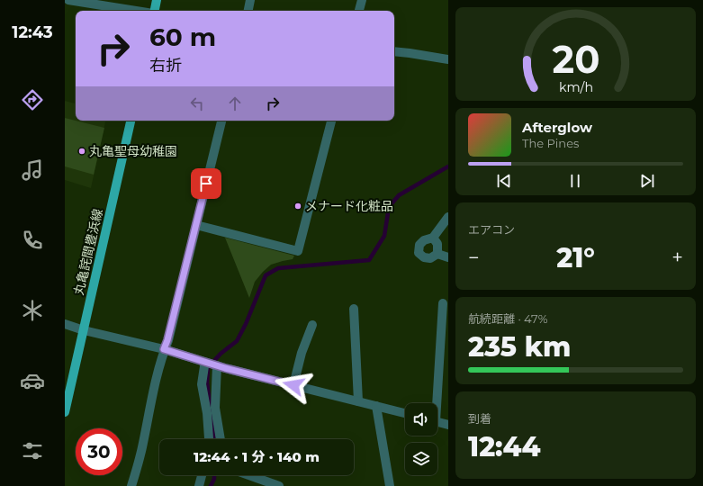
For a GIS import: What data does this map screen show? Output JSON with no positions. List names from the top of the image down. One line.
{"streets":{"main road":["丸亀詫間豊浜線"]},"places":["丸亀聖母幼稚園","メナード化粧品"],"page":{"tabs":"12:43","turn":["60 m","右折"],"song":["Afterglow","The Pines"],"tile":["エアコン",["航続距離 · 47%","235 km"],["到着","12:44"]],"heat":["−","21°","+"],"limit":"30","trip":"12:44 · 1 分 · 140 m","gauge":["20","km/h"]}}
